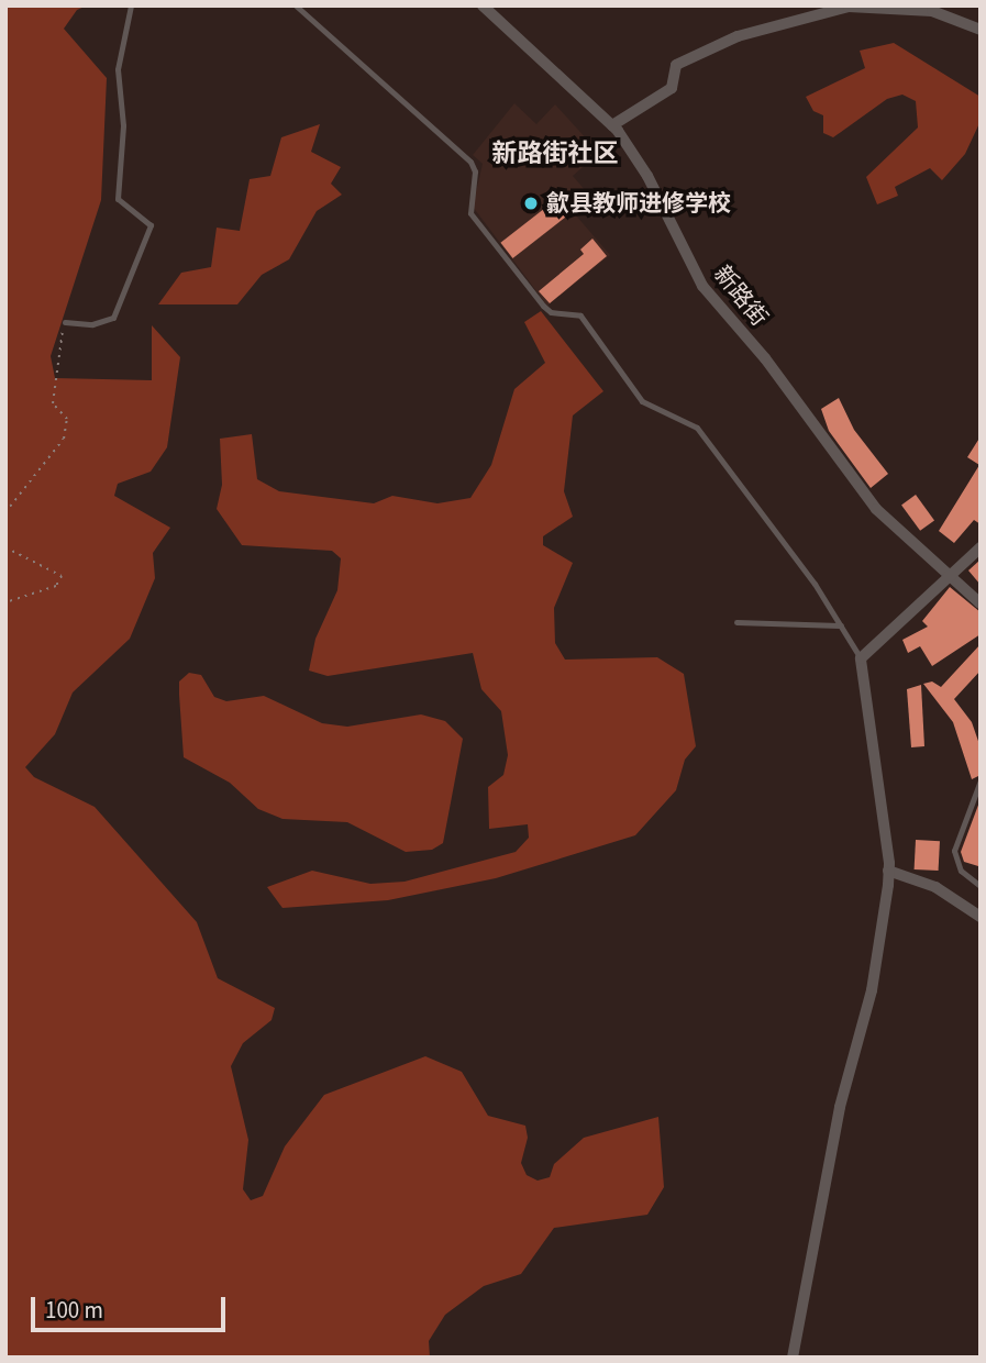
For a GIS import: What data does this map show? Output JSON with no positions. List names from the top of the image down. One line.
{"streets":{"street":["新路街"]},"districts":["新路街社区"],"places":["歙县教师进修学校"],"scale_bar":"100 m"}
